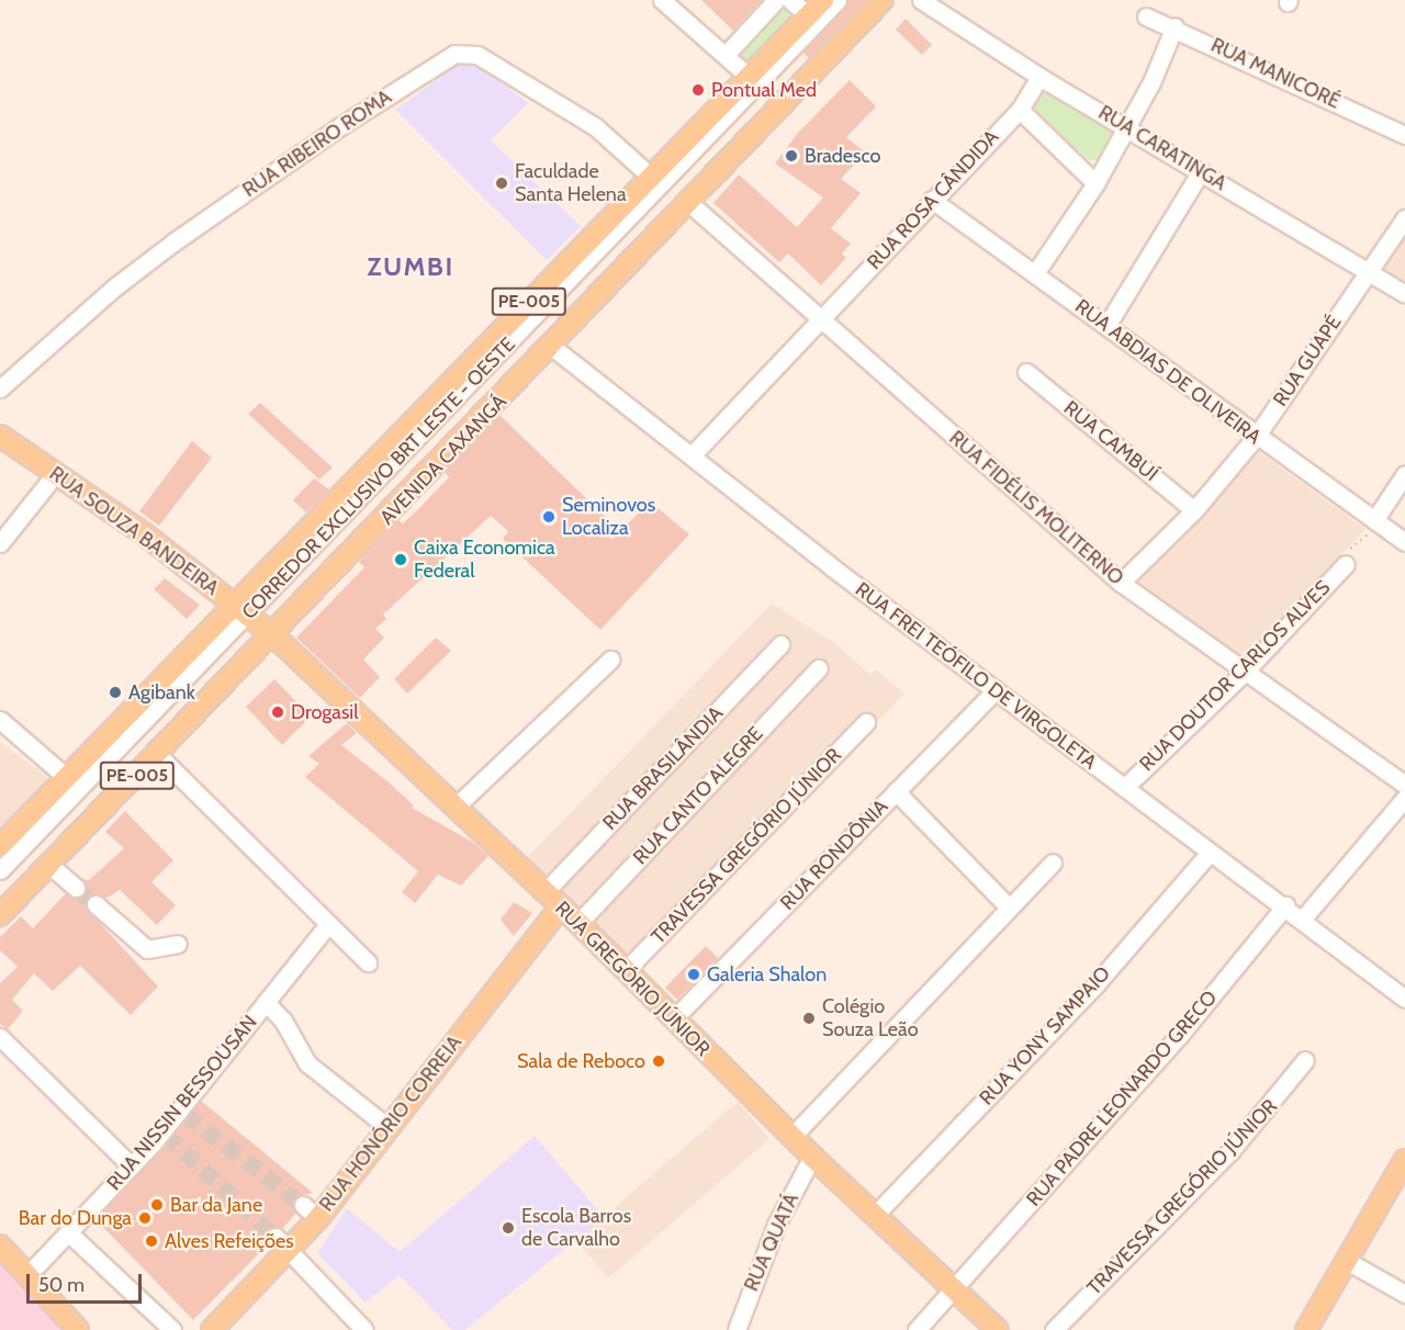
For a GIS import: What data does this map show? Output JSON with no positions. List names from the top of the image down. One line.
{"streets":{"main road":["PE-005","AVENIDA CAXANGÁ","RUA SOUZA BANDEIRA","RUA GREGÓRIO JÚNIOR","RUA HONÓRIO CORREIA"],"street":["RUA MANICORÉ","RUA RIBEIRO ROMA","RUA CARATINGA","RUA ROSA CÂNDIDA","RUA GUAPÉ","RUA ABDIAS DE OLIVEIRA","RUA CAMBUÍ","CORREDOR EXCLUSIVO BRT LESTE - OESTE","RUA FIDÉLIS MOLITERNO","RUA FREI TEÓFILO DE VIRGOLETA","RUA DOUTOR CARLOS ALVES","RUA BRASILÂNDIA","RUA CANTO ALEGRE","TRAVESSA GREGÓRIO JÚNIOR","RUA RONDÔNIA","RUA YONY SAMPAIO","RUA PADRE LEONARDO GRECO","RUA NISSIN BESSOUSAN","RUA QUATÁ"]},"crossings":[["RUA RIBEIRO ROMA","PE-005"],["RUA CARATINGA","RUA ROSA CÂNDIDA"],["RUA CARATINGA","RUA GUAPÉ"],["RUA ROSA CÂNDIDA","RUA ABDIAS DE OLIVEIRA"],["RUA ROSA CÂNDIDA","RUA FIDÉLIS MOLITERNO"],["RUA ROSA CÂNDIDA","RUA FREI TEÓFILO DE VIRGOLETA"],["PE-005","CORREDOR EXCLUSIVO BRT LESTE - OESTE"],["PE-005","RUA SOUZA BANDEIRA"],["RUA GUAPÉ","RUA ABDIAS DE OLIVEIRA"],["RUA GUAPÉ","RUA CAMBUÍ"],["RUA GUAPÉ","RUA FIDÉLIS MOLITERNO"],["AVENIDA CAXANGÁ","CORREDOR EXCLUSIVO BRT LESTE - OESTE"],["AVENIDA CAXANGÁ","RUA FIDÉLIS MOLITERNO"],["AVENIDA CAXANGÁ","RUA SOUZA BANDEIRA"],["AVENIDA CAXANGÁ","RUA FREI TEÓFILO DE VIRGOLETA"],["AVENIDA CAXANGÁ","RUA GREGÓRIO JÚNIOR"],["CORREDOR EXCLUSIVO BRT LESTE - OESTE","RUA SOUZA BANDEIRA"],["CORREDOR EXCLUSIVO BRT LESTE - OESTE","RUA GREGÓRIO JÚNIOR"],["RUA FIDÉLIS MOLITERNO","RUA DOUTOR CARLOS ALVES"],["RUA SOUZA BANDEIRA","RUA GREGÓRIO JÚNIOR"],["RUA FREI TEÓFILO DE VIRGOLETA","RUA DOUTOR CARLOS ALVES"],["RUA FREI TEÓFILO DE VIRGOLETA","RUA RONDÔNIA"],["RUA FREI TEÓFILO DE VIRGOLETA","RUA YONY SAMPAIO"],["RUA FREI TEÓFILO DE VIRGOLETA","RUA PADRE LEONARDO GRECO"],["RUA BRASILÂNDIA","RUA GREGÓRIO JÚNIOR"],["RUA CANTO ALEGRE","RUA GREGÓRIO JÚNIOR"],["TRAVESSA GREGÓRIO JÚNIOR","RUA GREGÓRIO JÚNIOR"],["RUA RONDÔNIA","RUA GREGÓRIO JÚNIOR"],["RUA GREGÓRIO JÚNIOR","RUA YONY SAMPAIO"],["RUA GREGÓRIO JÚNIOR","RUA PADRE LEONARDO GRECO"],["RUA GREGÓRIO JÚNIOR","RUA HONÓRIO CORREIA"],["RUA GREGÓRIO JÚNIOR","RUA QUATÁ"]],"districts":["ZUMBI"],"places":["Pontual Med","Bradesco","Faculdade Santa Helena","Seminovos Localiza","Caixa Economica Federal","Agibank","Drogasil","Galeria Shalon","Colégio Souza Leão","Sala de Reboco","Bar da Jane","Bar do Dunga","Escola Barros de Carvalho","Alves Refeições"],"scale_bar":"50 m"}
